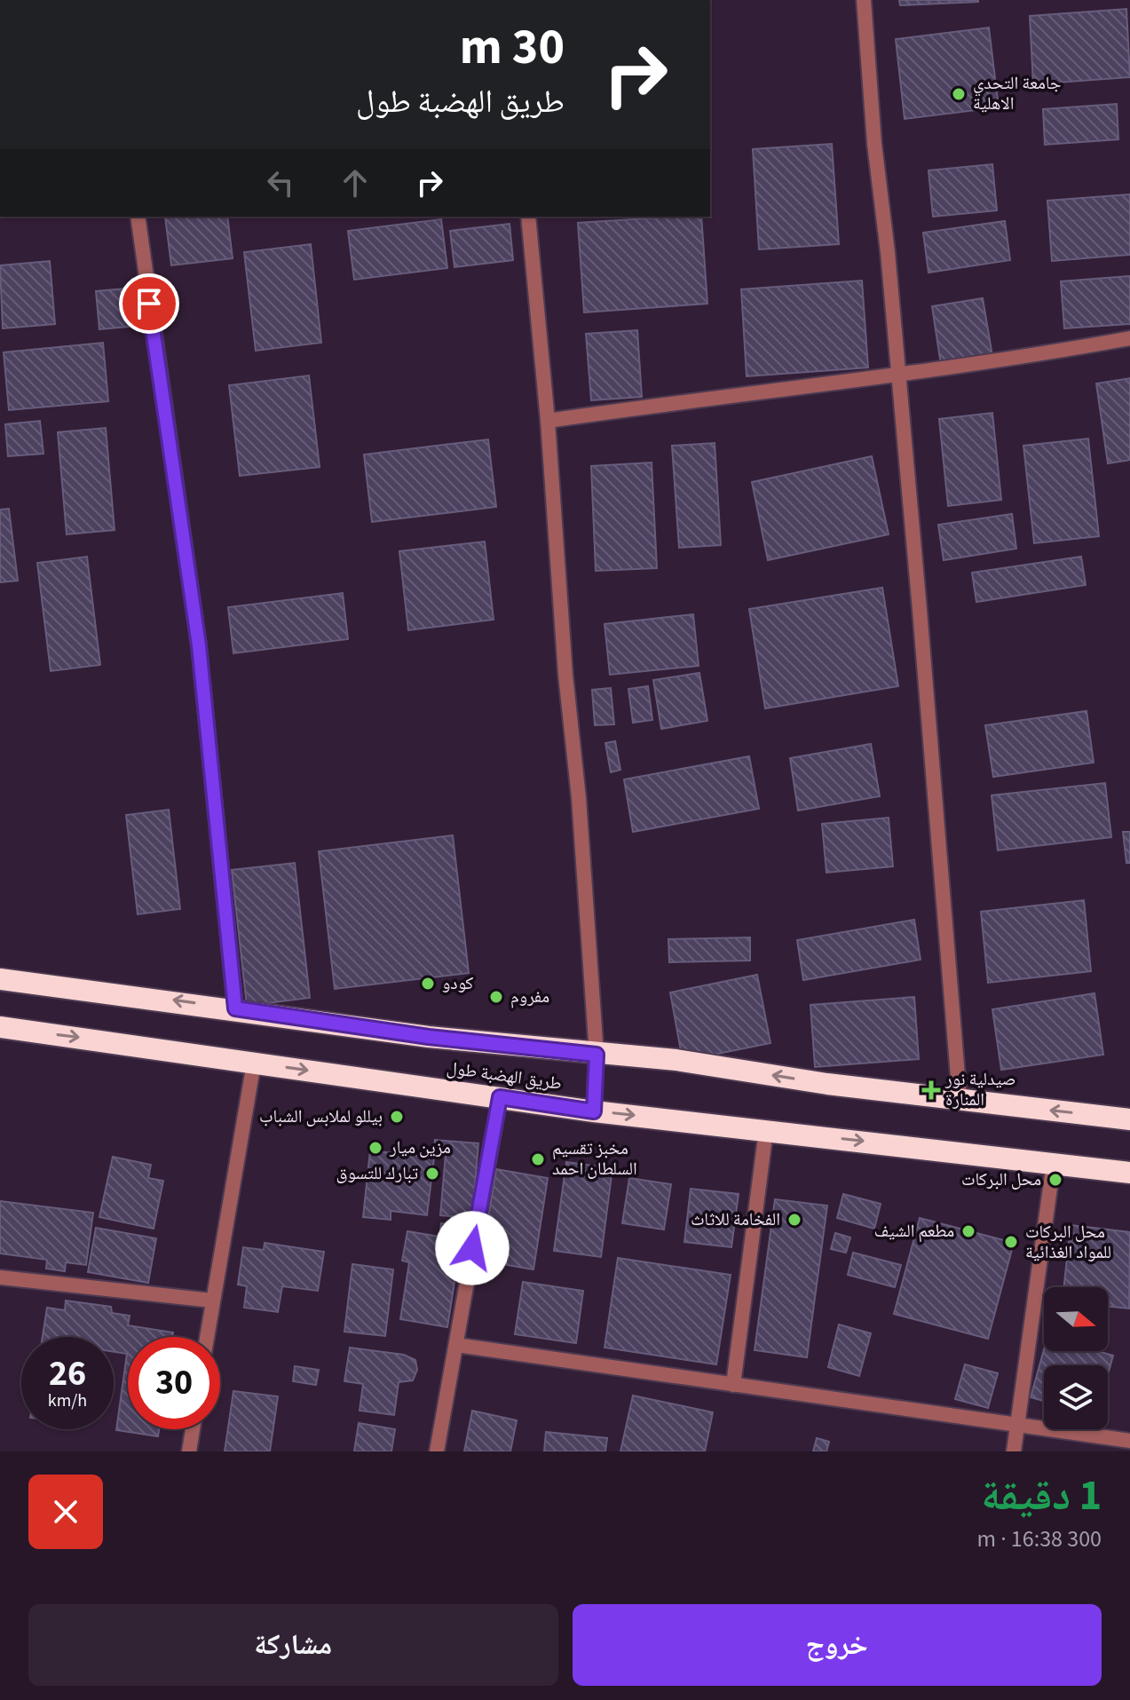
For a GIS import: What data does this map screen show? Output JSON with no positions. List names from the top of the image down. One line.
{"streets":{"highway":["طريق الهضبة طول"]},"places":{"other":["جامعة التحدي الاهلية","كودو","مفروم","بيللو لملابس الشباب","مزين ميار","مخبز تقسيم السلطان احمد","تبارك للتسوق","محل البركات","الفخامة للاثاث","مطعم الشيف","محل البركات للمواد الغذائية"],"health":["صيدلية نور المنارة"]},"north":"right","page":{"turn":["30 m","طريق الهضبة طول"],"speed":"26 km/h","limit":"30","heading":["1 دقيقة","300 m · 16:38"],"buttons":["خروج","مشاركة"]}}
